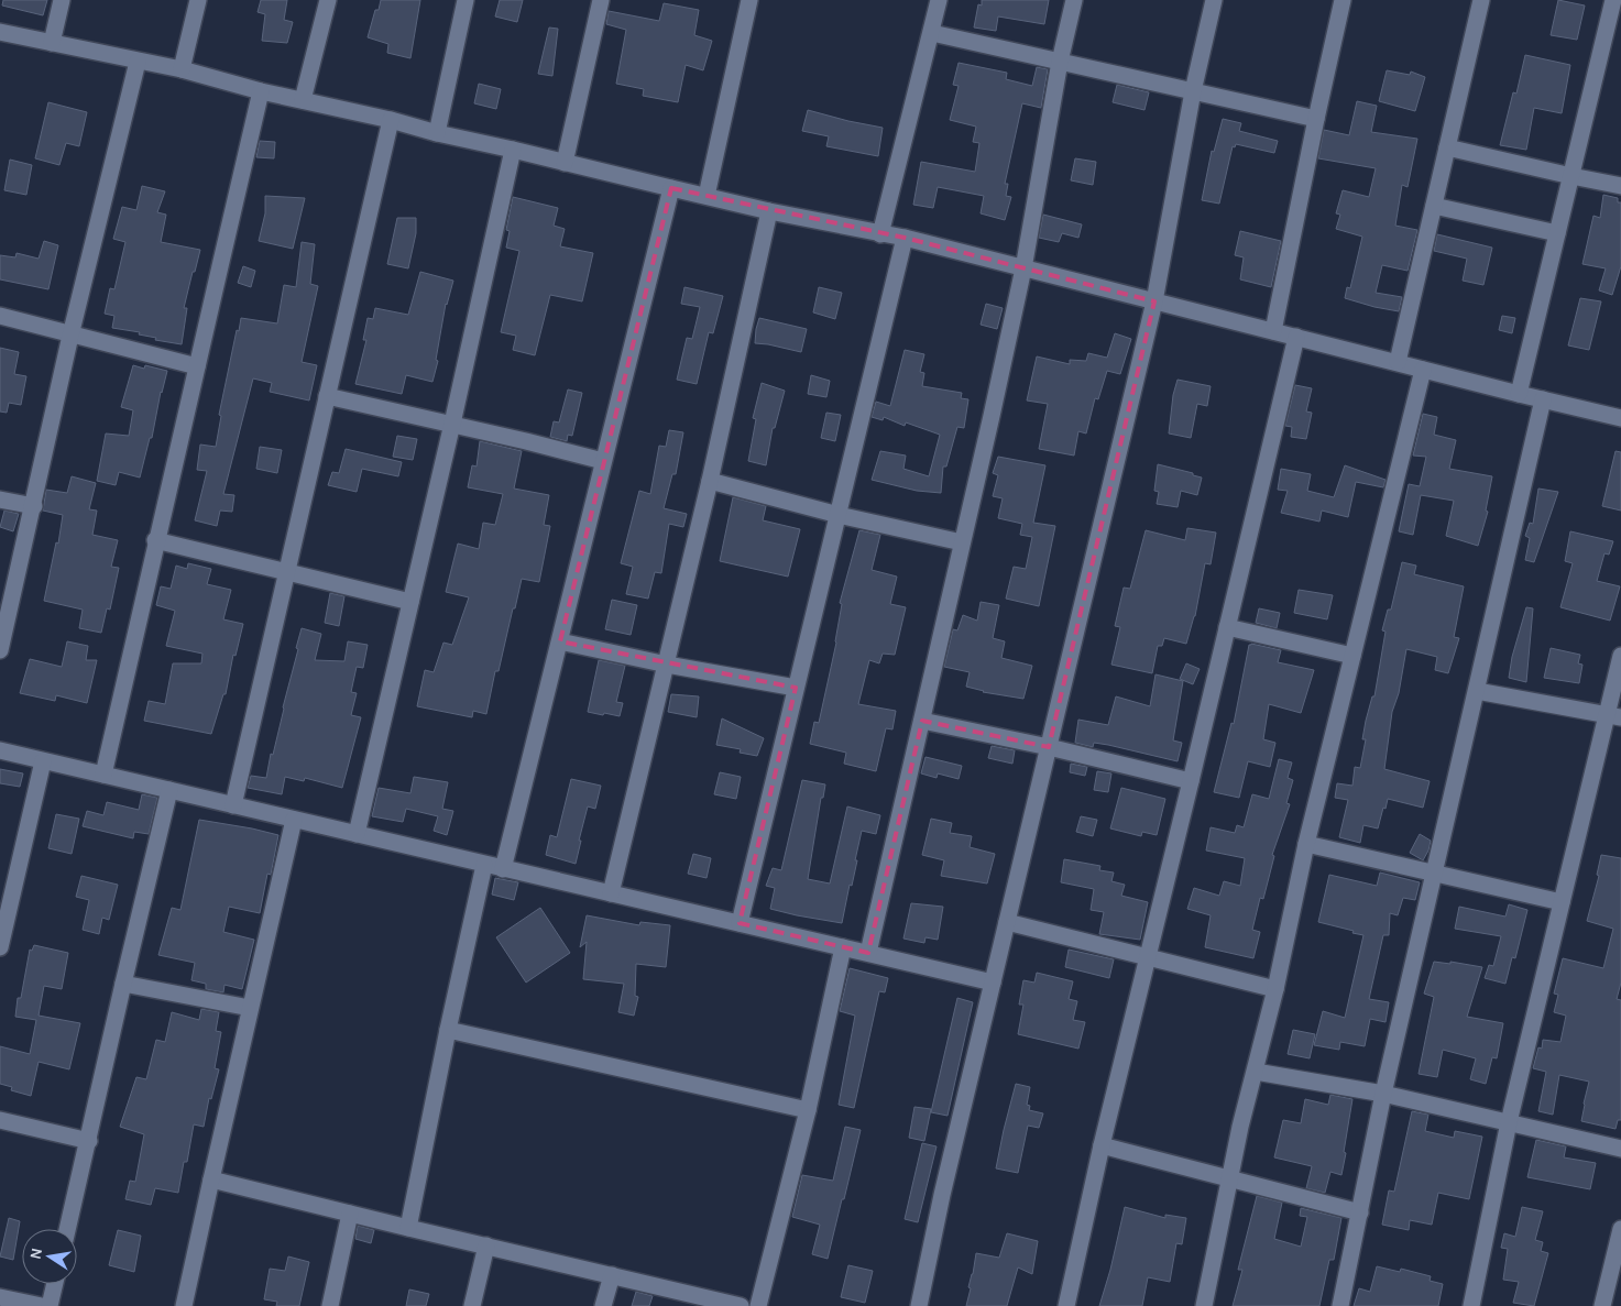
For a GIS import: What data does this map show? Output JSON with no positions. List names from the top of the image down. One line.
{"north":"left"}
